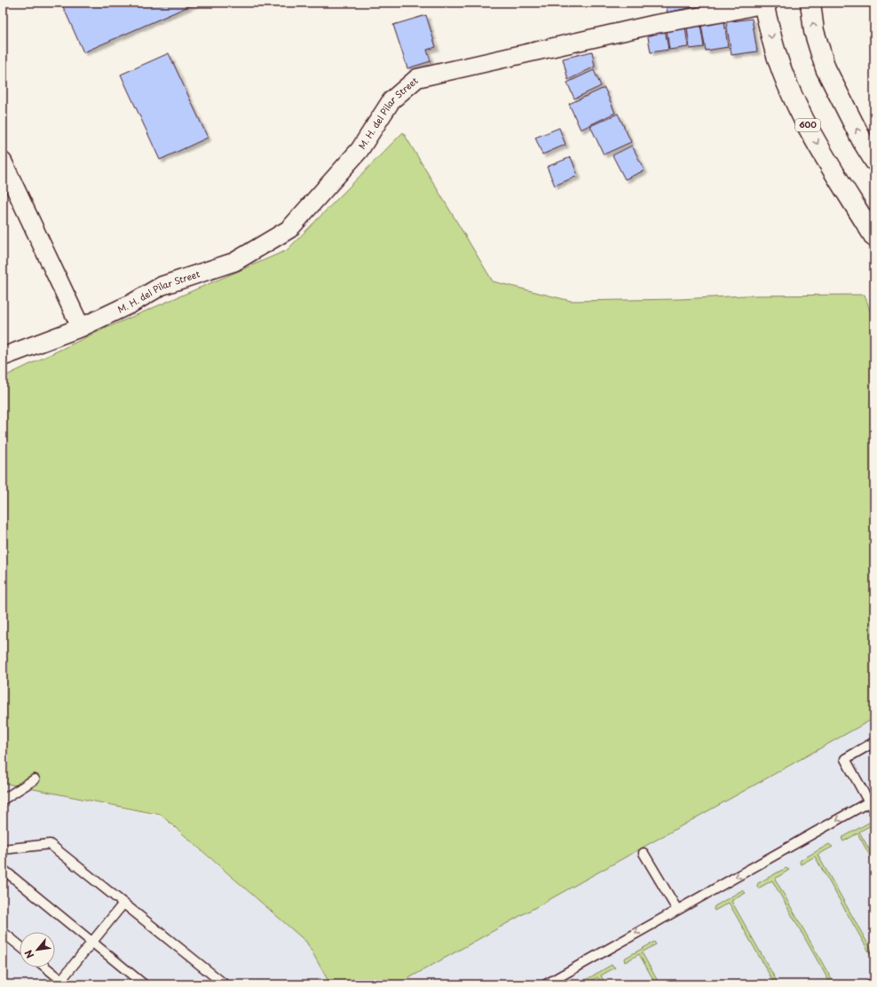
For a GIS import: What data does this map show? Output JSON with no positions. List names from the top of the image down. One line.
{"streets":{"main road":["600"],"street":["M. H. del Pilar Street"]},"crossings":[["M. H. del Pilar Street","600"]],"north":"bottom left"}
